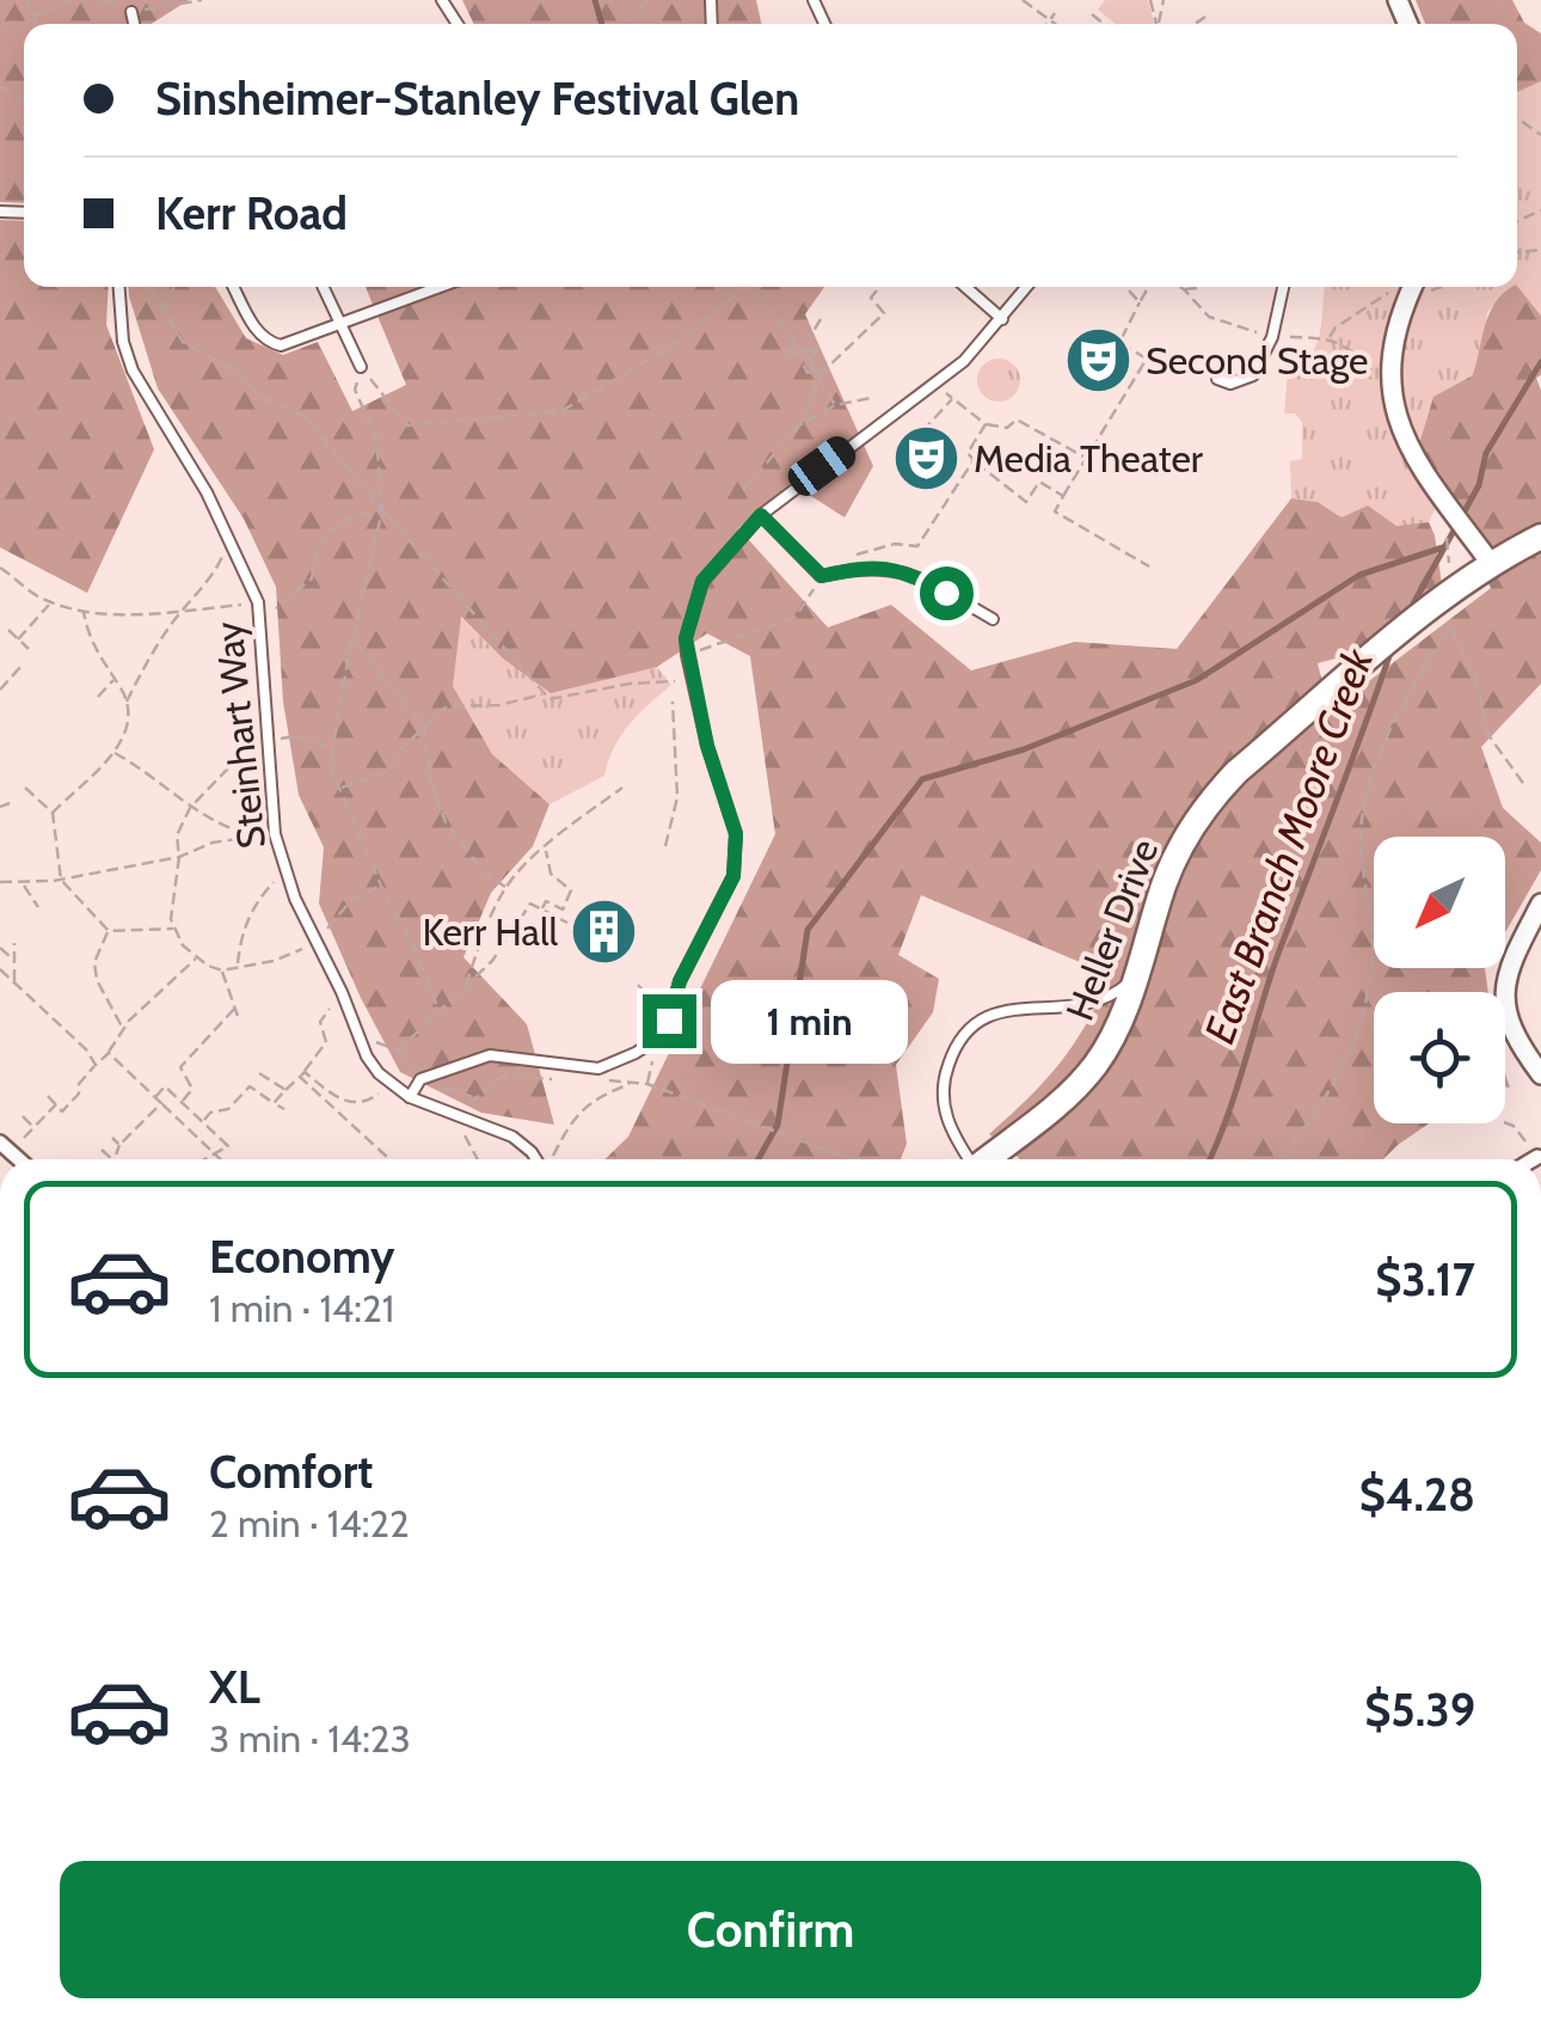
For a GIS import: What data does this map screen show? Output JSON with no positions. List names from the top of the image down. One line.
{"streets":{"main road":["Heller Drive"],"lane":["Steinhart Way"]},"water":["East Branch Moore Creek"],"places":{"theatre":["Second Stage","Media Theater"],"building":["Kerr Hall"]},"north":"bottom left","page":{"banner":["Sinsheimer-Stanley Festival Glen","Kerr Road"],"bubble":"1 min","list":[{"name":"Economy","note":"1 min · 14:21","value":"$3.17"},{"name":"Comfort","note":"2 min · 14:22","value":"$4.28"},{"name":"XL","note":"3 min · 14:23","value":"$5.39"}],"buttons":"Confirm"}}
